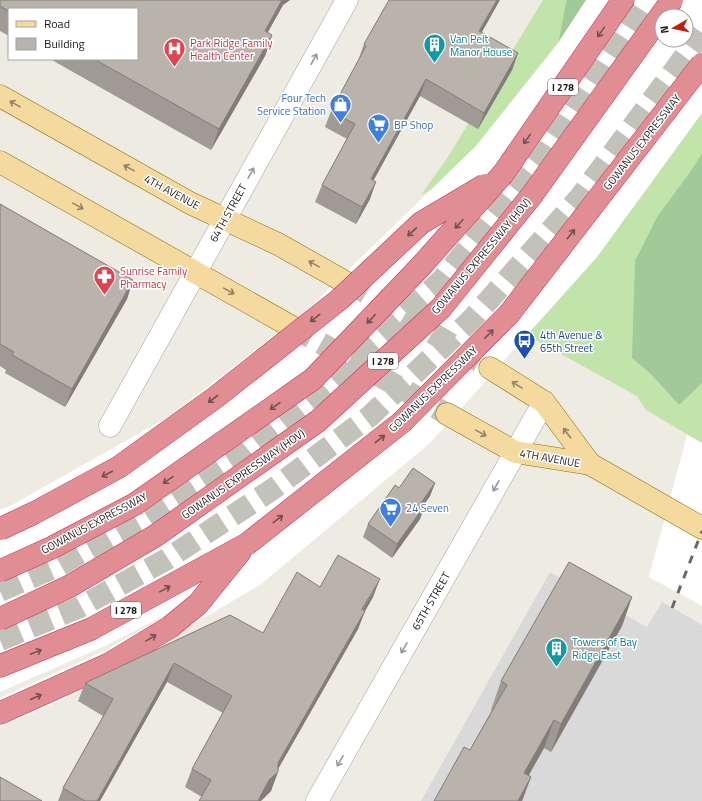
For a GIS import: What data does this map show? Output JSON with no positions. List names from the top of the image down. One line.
{"streets":{"highway":["I 278","GOWANUS EXPRESSWAY","GOWANUS EXPRESSWAY (HOV)"],"main road":["4TH AVENUE"],"street":["64TH STREET","65TH STREET"]},"crossings":[["4TH AVENUE","64TH STREET"],["4TH AVENUE","65TH STREET"]],"one_way":["64TH STREET","65TH STREET"],"places":{"building":["Van Pelt Manor House","Towers of Bay Ridge East"],"hospital":["Park Ridge Family Health Center"],"shop":["Four Tech Service Station"],"supermarket":["BP Shop","24 Seven"],"pharmacy":["Sunrise Family Pharmacy"],"bus stop":["4th Avenue & 65th Street"]},"legend":["Road","Building"],"north":"left"}
